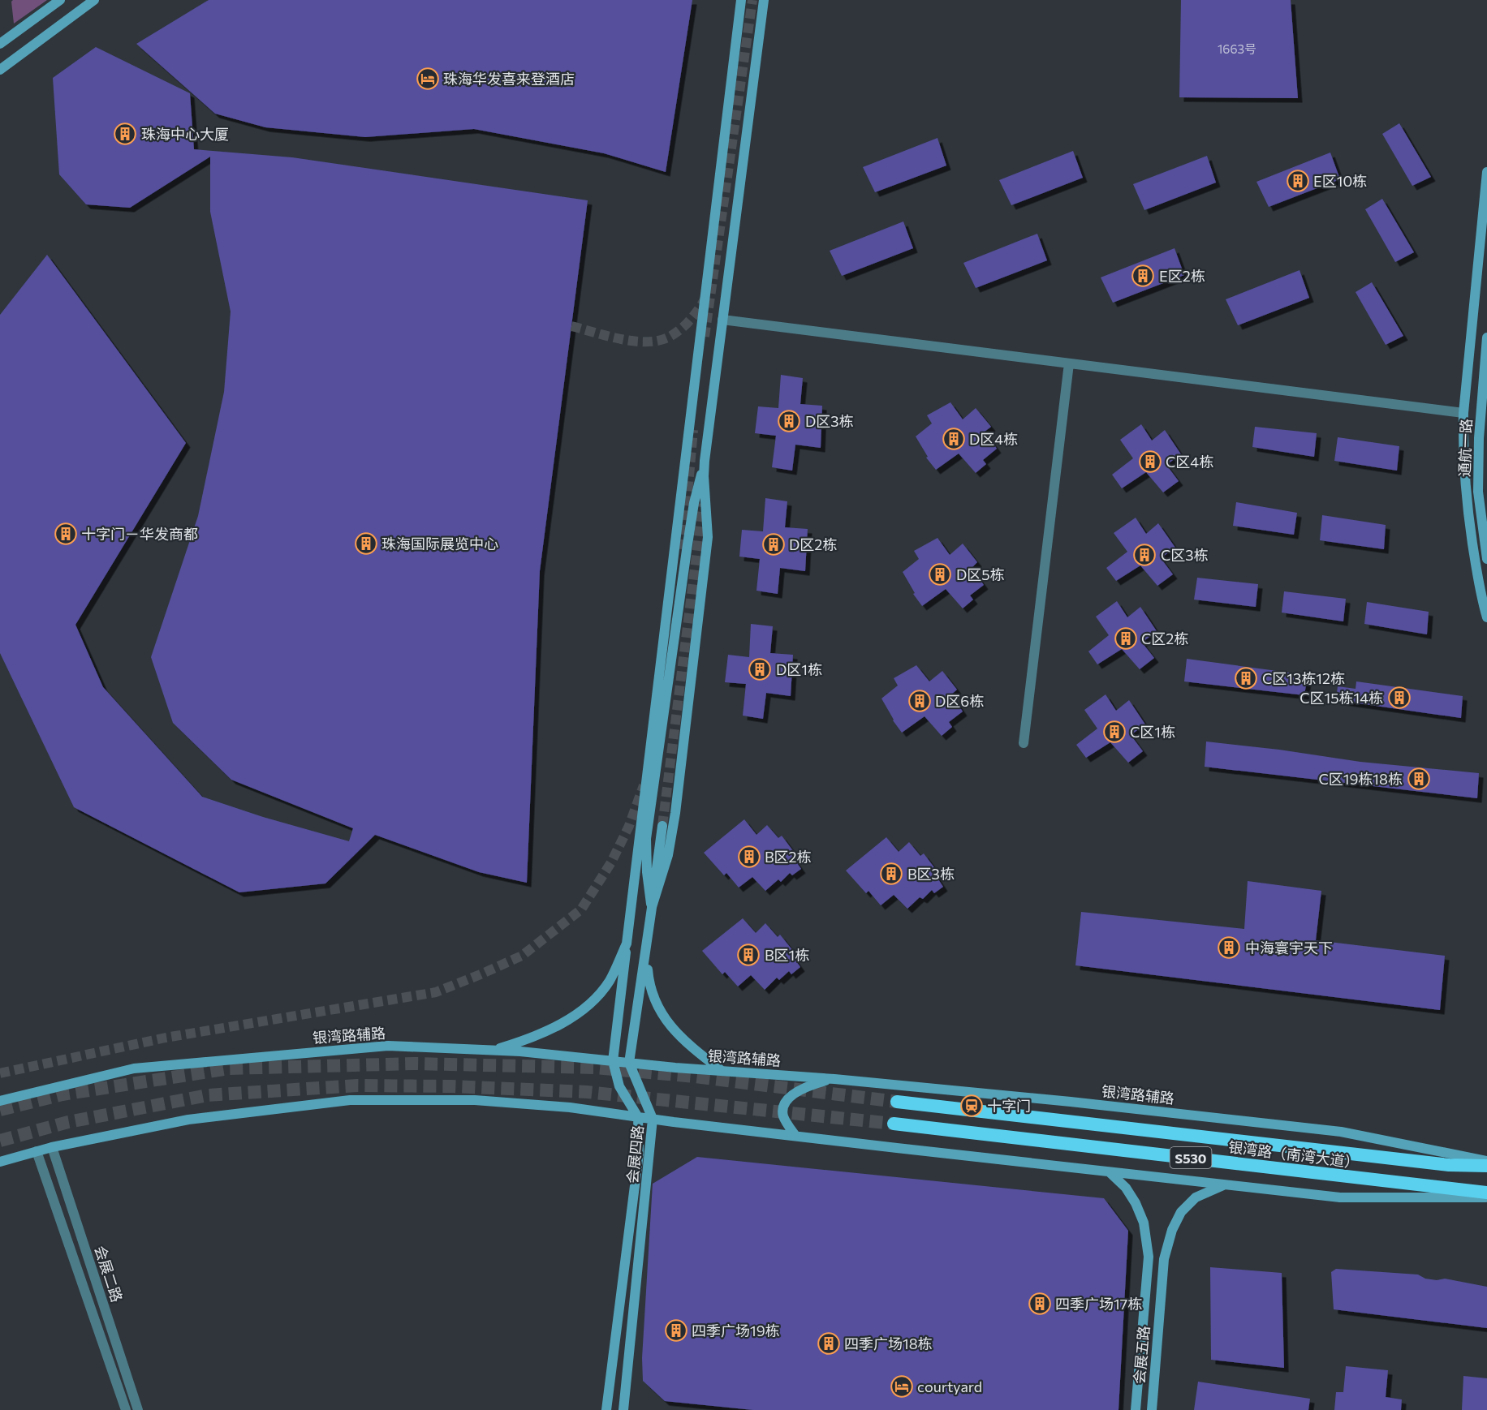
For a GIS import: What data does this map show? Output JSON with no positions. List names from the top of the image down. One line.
{"streets":{"highway":["银湾路（南湾大道）","S530"],"main road":["通航一路","银湾路辅路","会展四路","会展五路"],"street":["会展二路"]},"crossings":[["银湾路辅路","会展四路"]],"places":{"hotel":["珠海华发喜来登酒店","courtyard"],"building":["珠海中心大厦","E区10栋","E区2栋","D区3栋","D区4栋","C区4栋","十字门－华发商都","珠海国际展览中心","D区2栋","C区3栋","D区5栋","C区2栋","D区1栋","C区13栋12栋","C区15栋14栋","D区6栋","C区1栋","C区19栋18栋","B区2栋","B区3栋","中海寰宇天下","B区1栋","四季广场17栋","四季广场19栋","四季广场18栋"],"station":["十字门"]},"house_numbers":["1663号"]}
